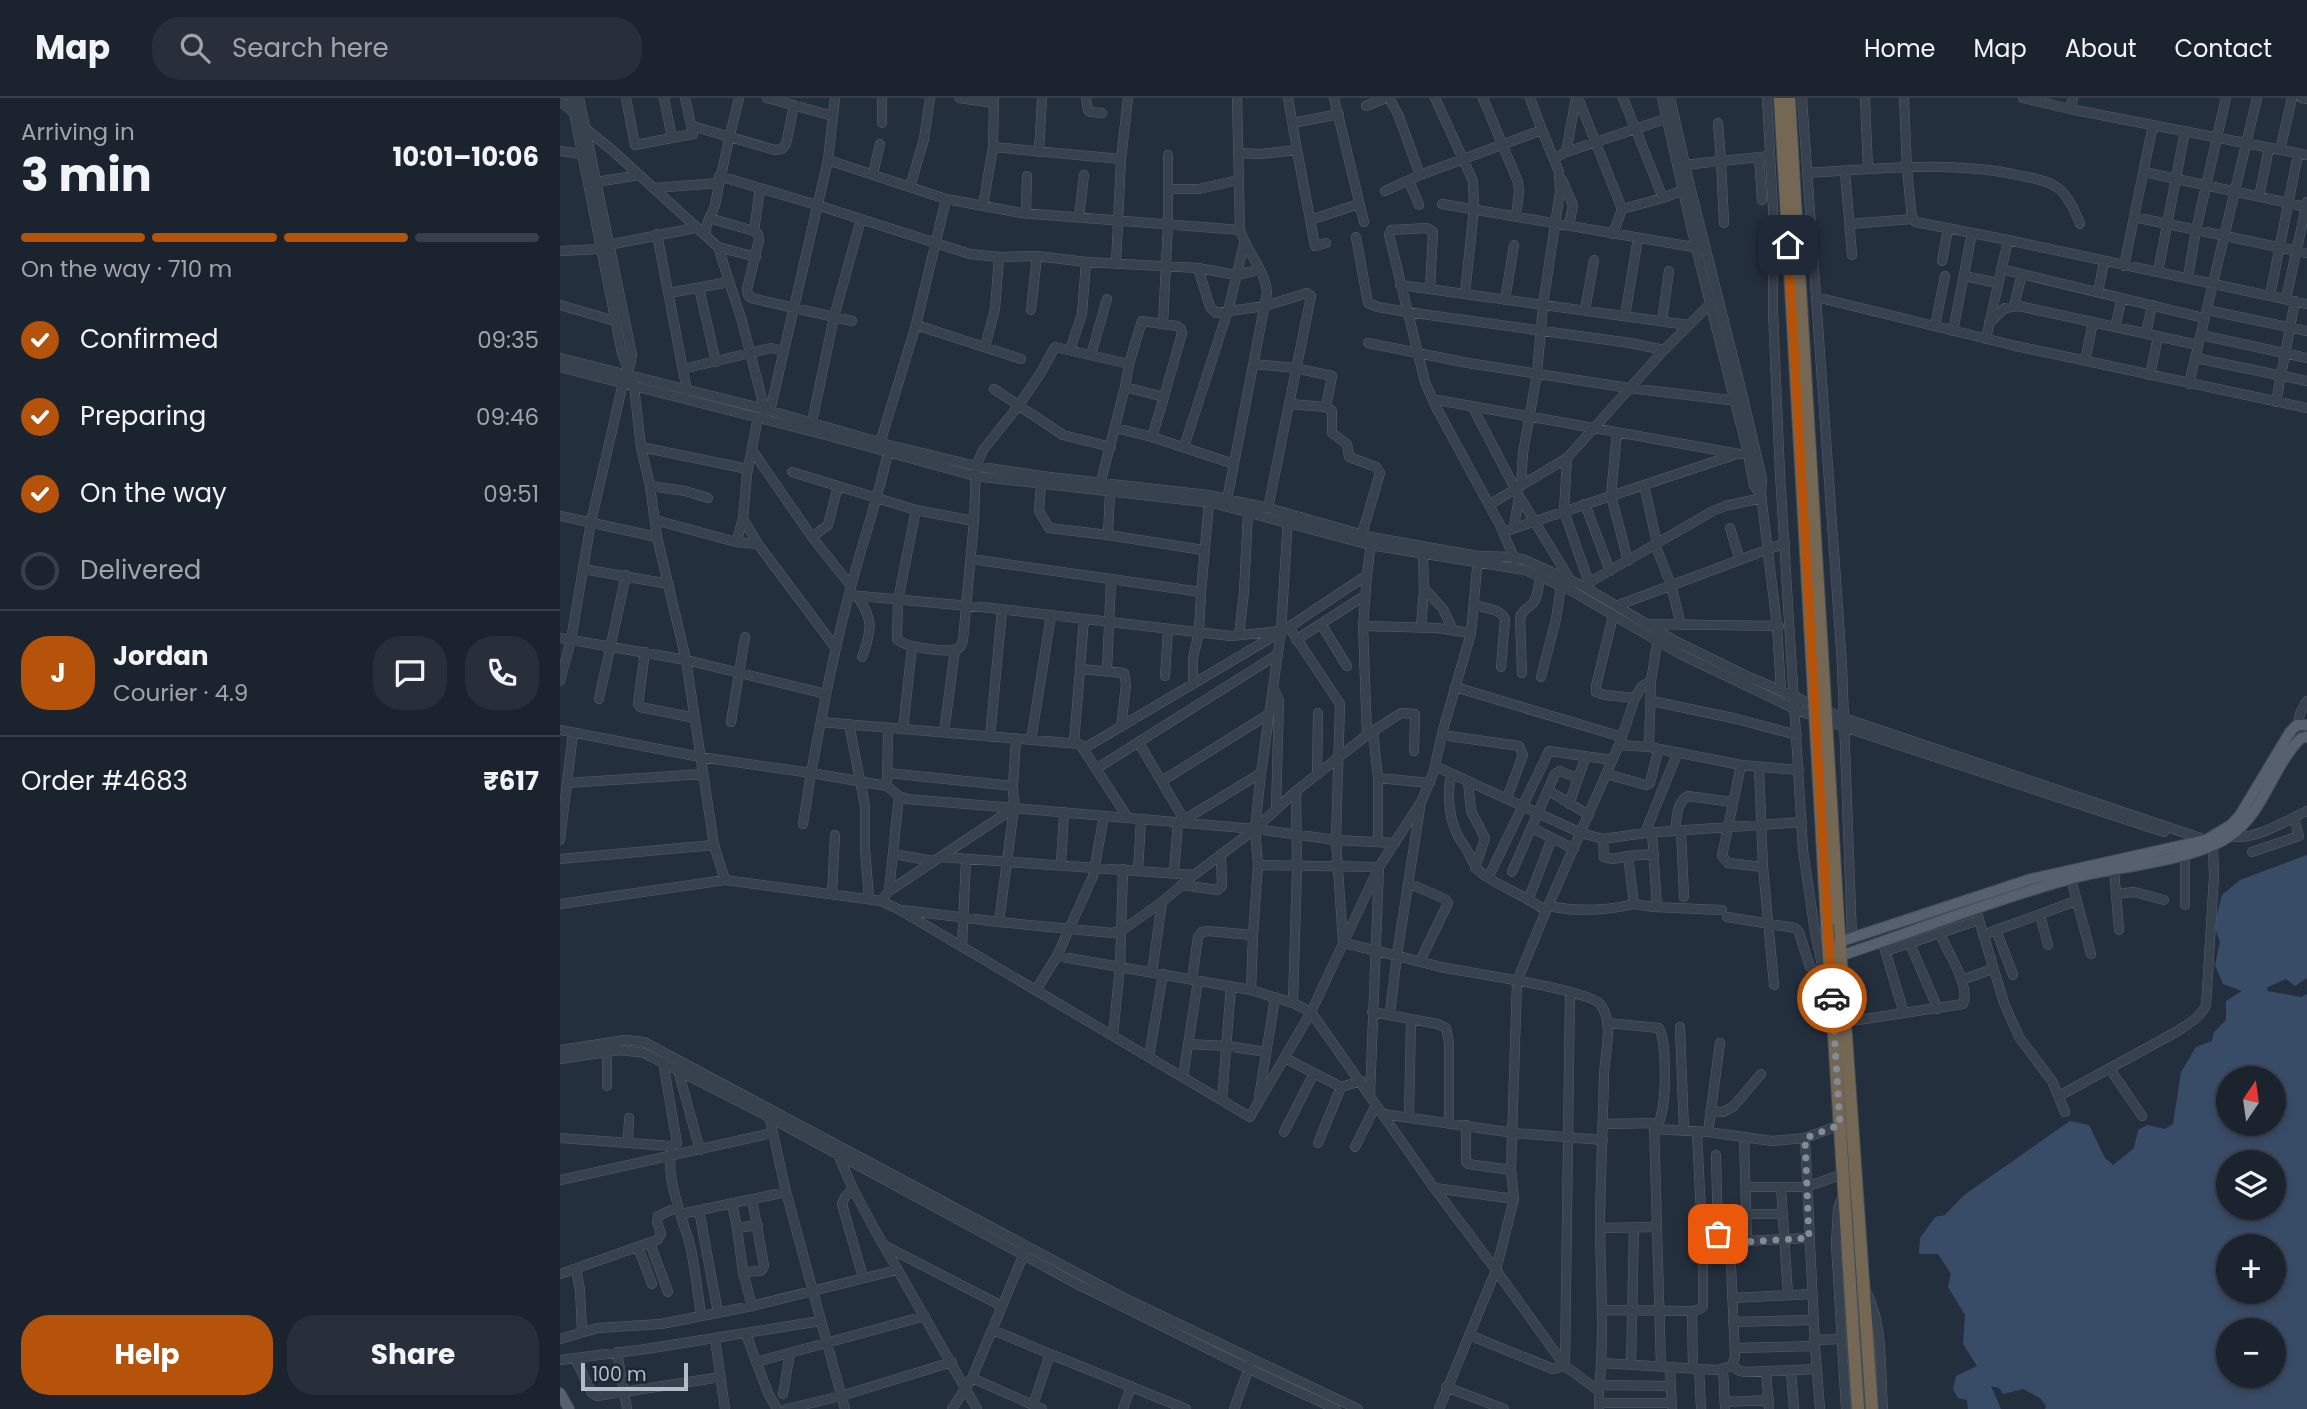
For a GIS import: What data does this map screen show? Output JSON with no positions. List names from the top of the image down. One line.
{"scale_bar":"100 m","north":"top","page":{"header":"Map","search":"Search here","nav":["Home","Map","About","Contact"],"heading":["3 min","Arriving in","10:01–10:06"],"panel":["Jordan","Courier · 4.9","Order #4683","₹617"],"bar":"On the way · 710 m","list":[["Confirmed","09:35"],["Preparing","09:46"],["On the way","09:51"],"Delivered"],"round":"J","map_buttons":["+","−"],"buttons":["Help","Share"],"scale":"100 m"}}
